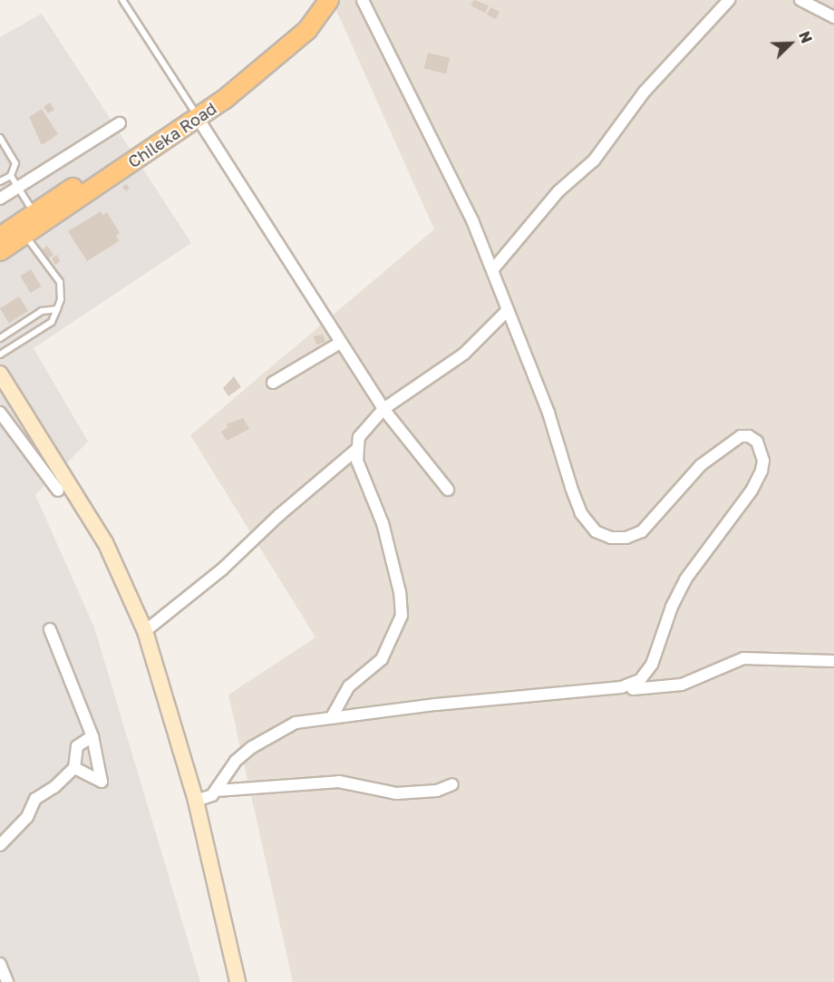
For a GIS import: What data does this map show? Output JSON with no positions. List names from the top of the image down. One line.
{"streets":{"highway":["Chileka Road"]},"north":"top right"}
